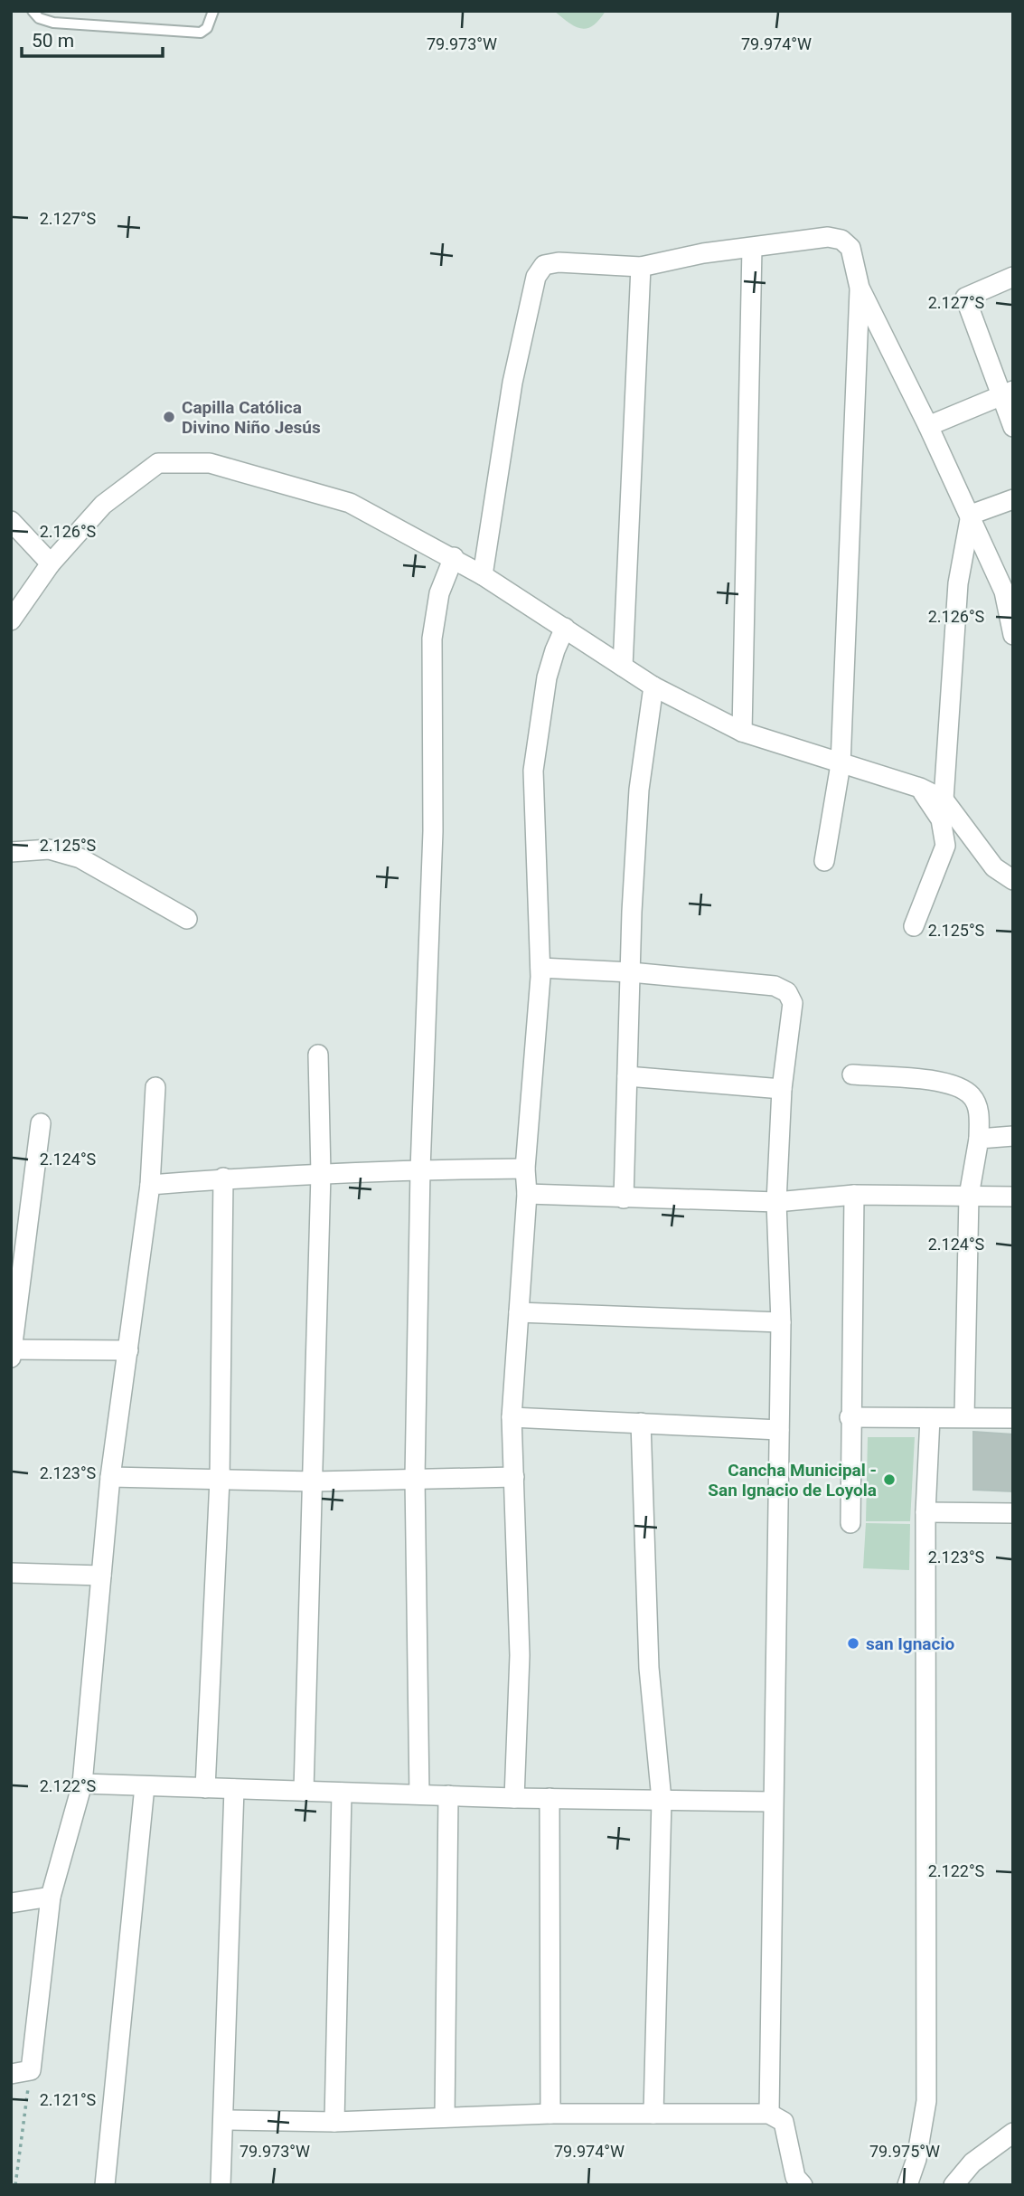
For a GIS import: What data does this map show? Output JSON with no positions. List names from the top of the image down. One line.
{"places":["Capilla Católica Divino Niño Jesús","Cancha Municipal - San Ignacio de Loyola","san Ignacio"],"scale_bar":"50 m","coordinates":["79.973°W","79.974°W","2.127°S","2.126°S","2.125°S","2.124°S","2.123°S","2.122°S","2.121°S","79.975°W"]}
